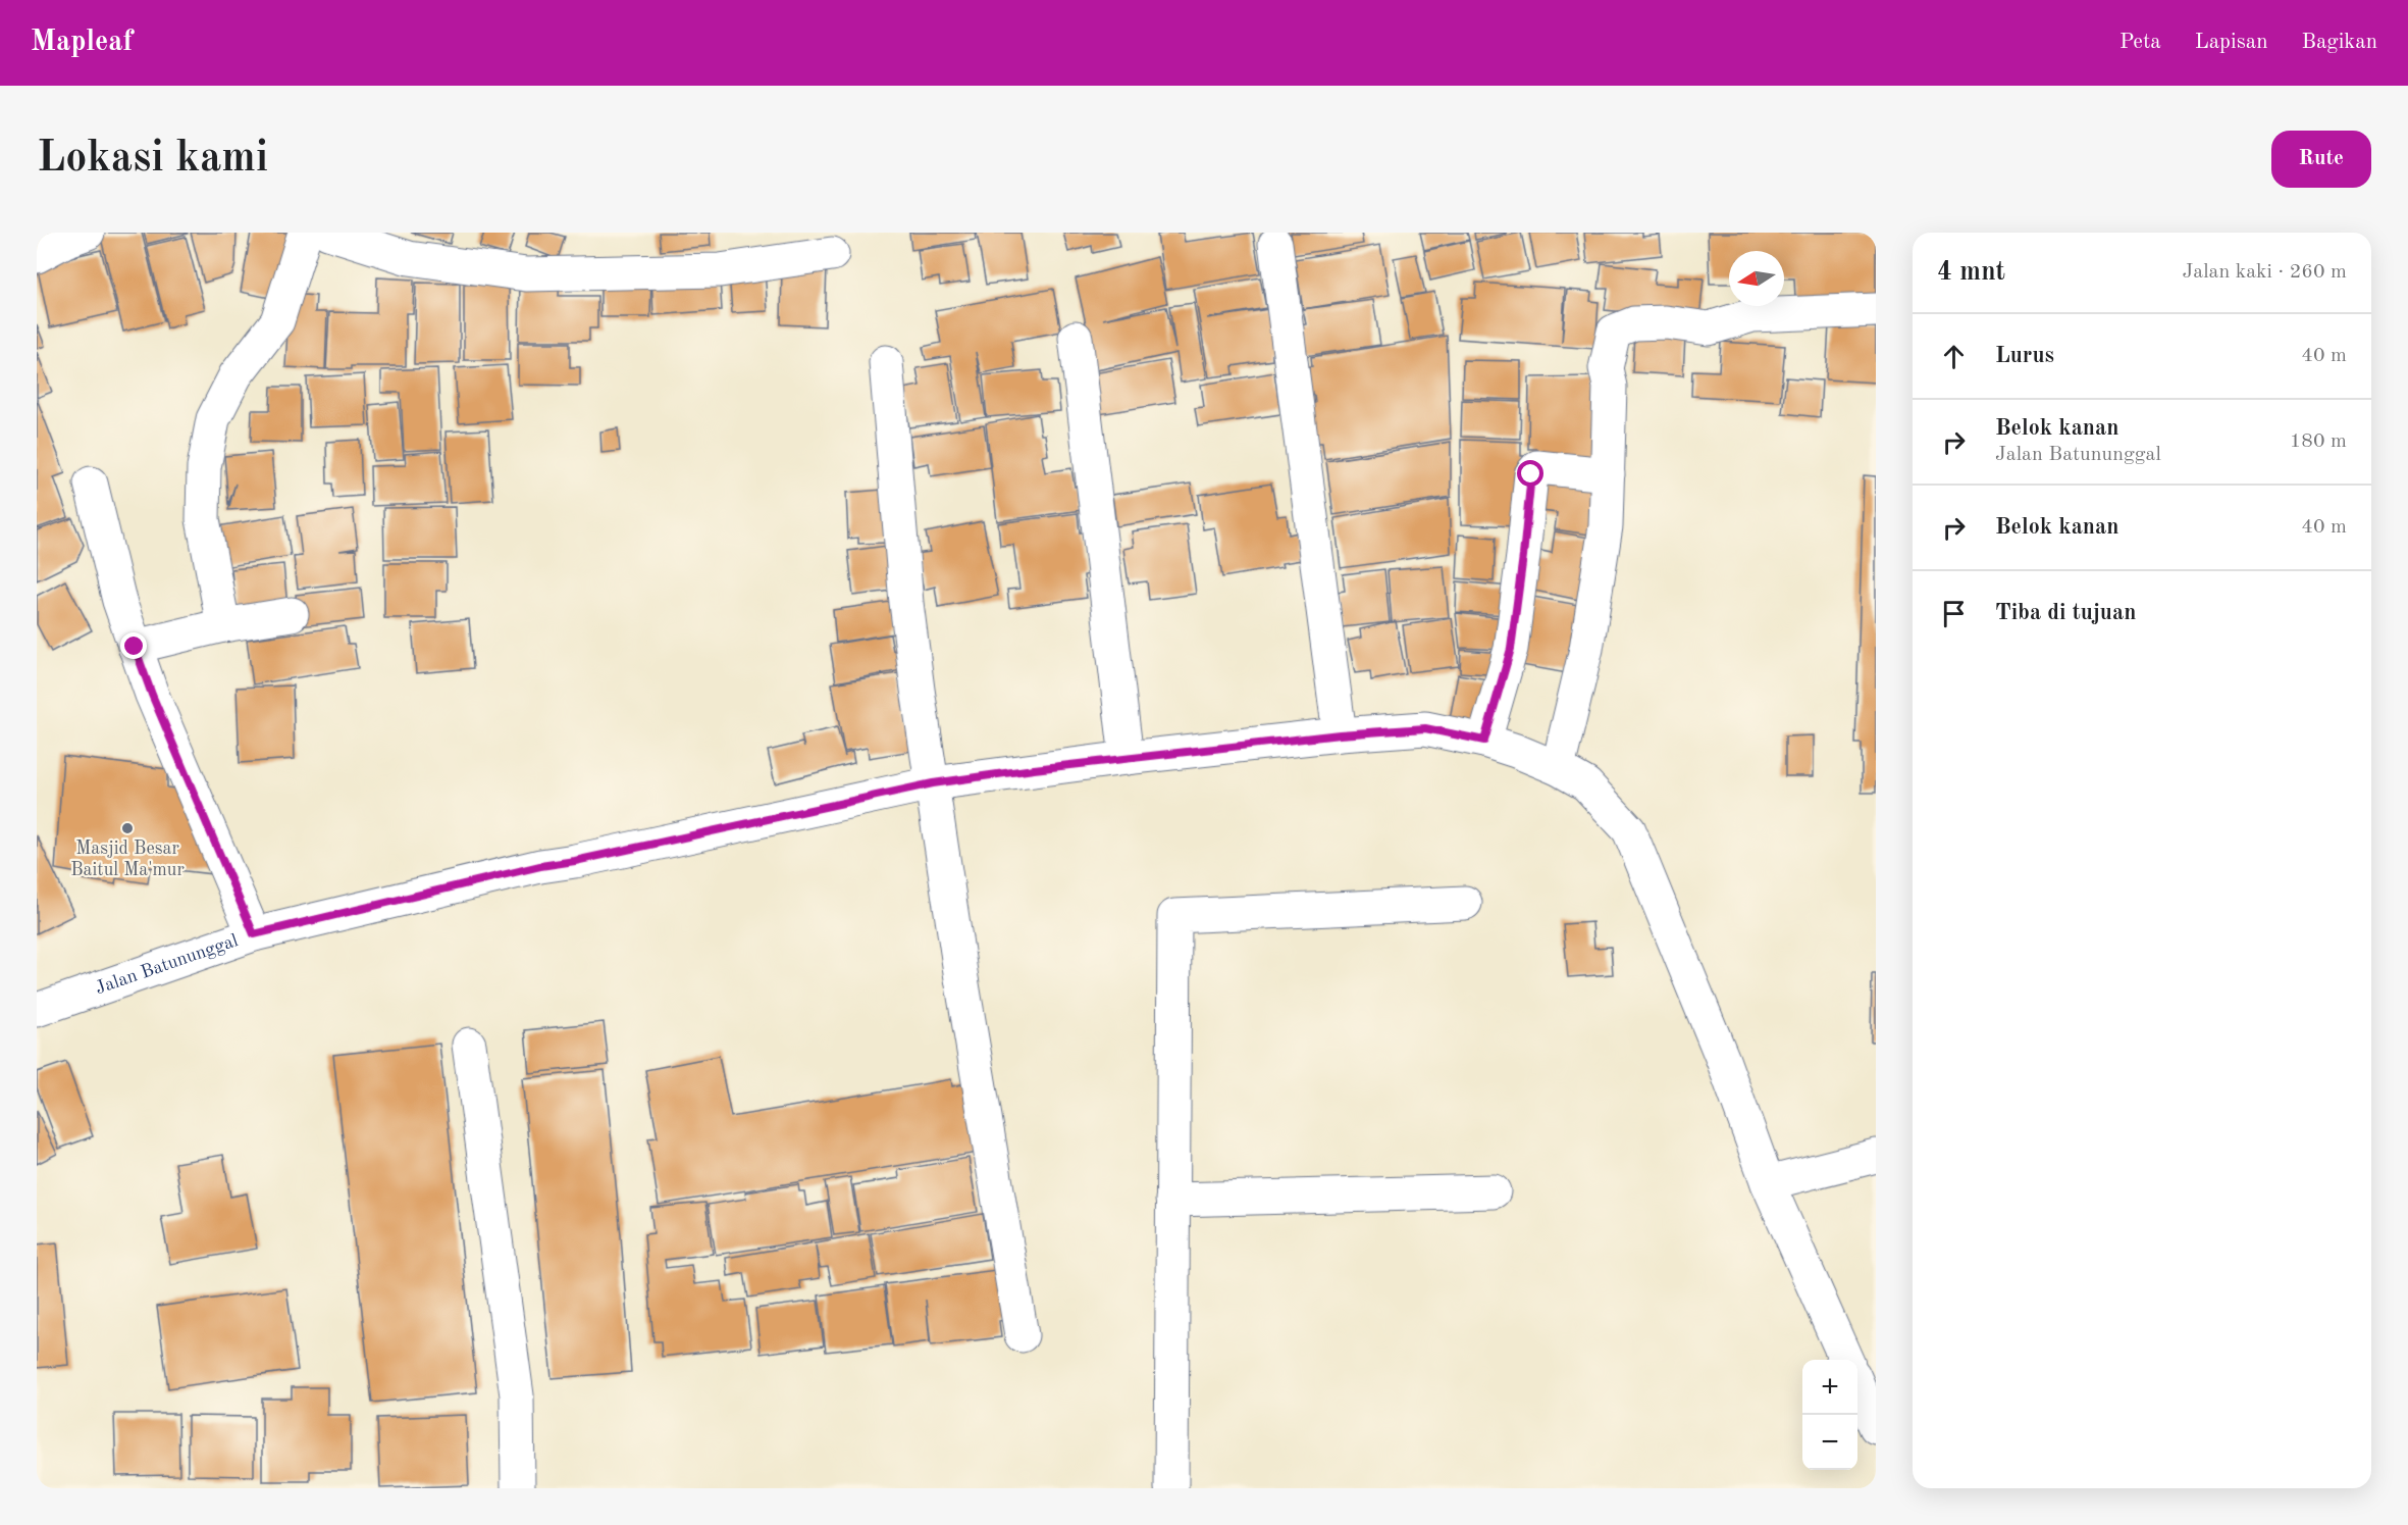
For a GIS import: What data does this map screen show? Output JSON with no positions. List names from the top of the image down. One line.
{"streets":{"street":["Jalan Batununggal"]},"places":["Masjid Besar Baitul Ma'mur"],"north":"left","page":{"header":"Mapleaf","nav":["Peta","Lapisan","Bagikan"],"buttons":"Rute","title":"Lokasi kami","heading":["4 mnt","Jalan kaki · 260 m"],"list":[["Lurus","40 m"],["Belok kanan","Jalan Batununggal","180 m"],["Belok kanan","40 m"],"Tiba di tujuan"],"map_buttons":["+","−"]}}
